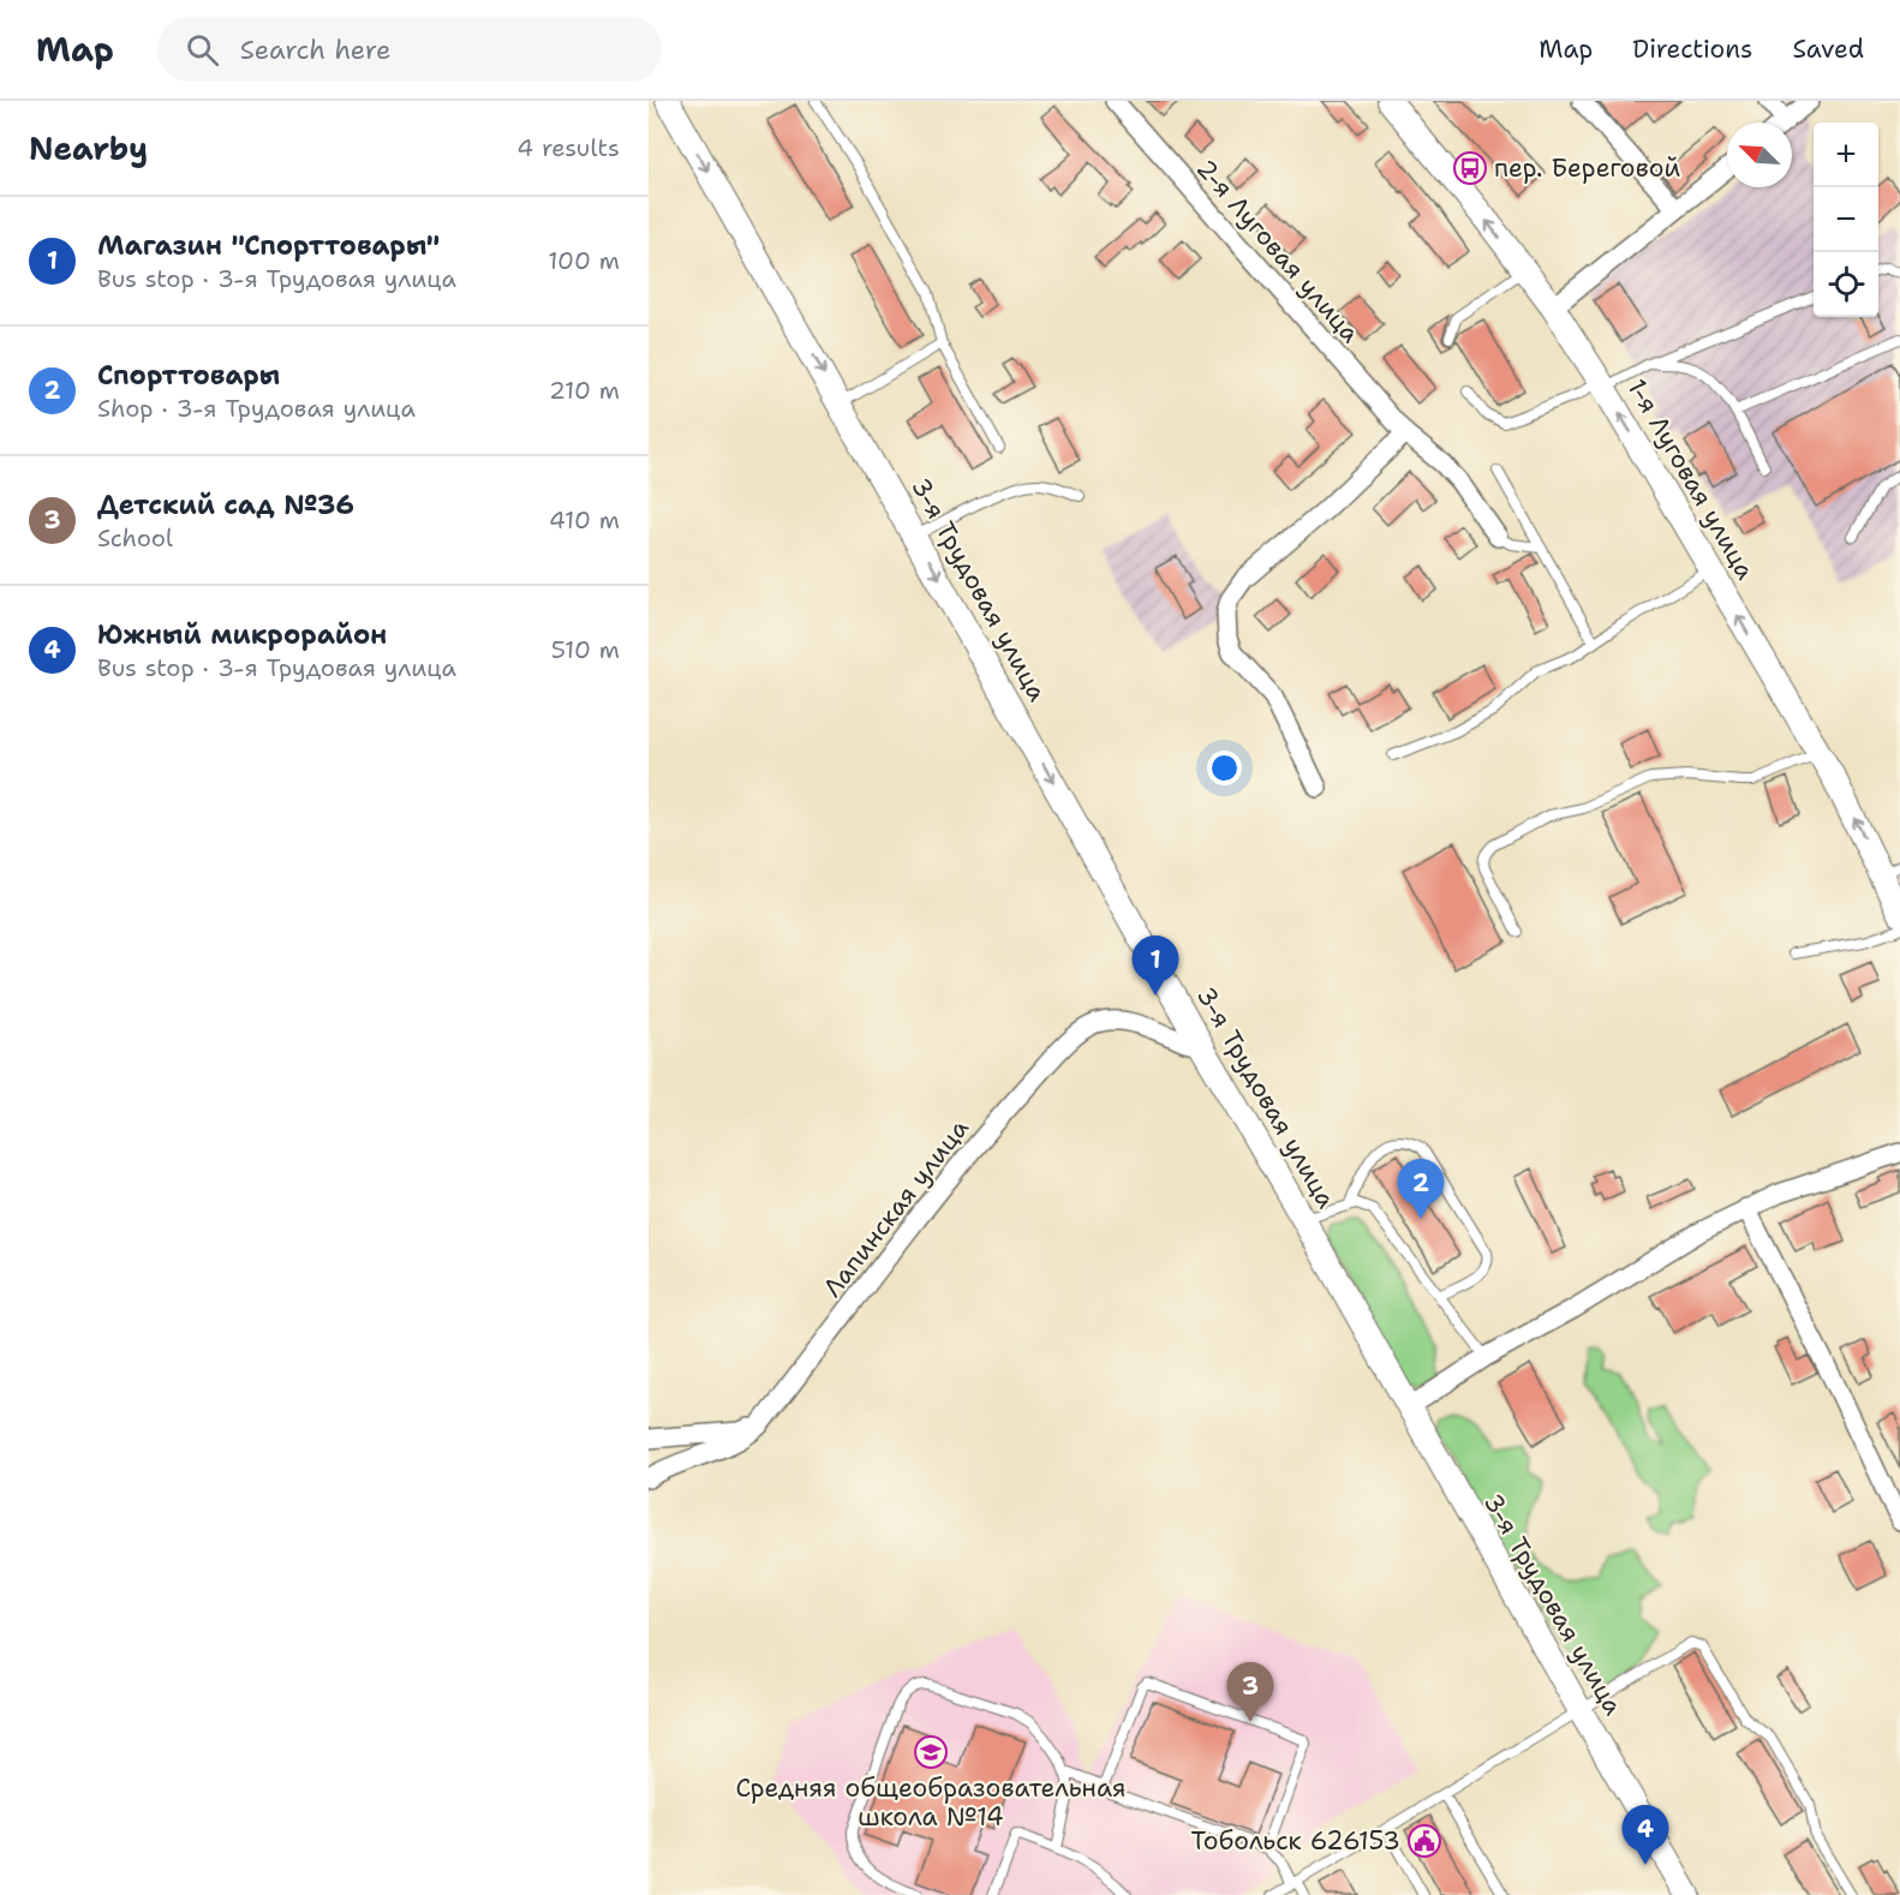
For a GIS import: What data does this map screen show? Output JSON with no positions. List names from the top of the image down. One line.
{"streets":{"street":["2-я Луговая улица","1-я Луговая улица","3-я Трудовая улица","Лапинская улица"]},"crossings":[["3-я Трудовая улица","Лапинская улица"]],"one_way":["1-я Луговая улица","3-я Трудовая улица"],"places":{"bus stop":["пер. Береговой"],"school or university":["Средняя общеобразовательная школа №14"],"public building":["Тобольск 626153"]},"north":"top left","page":{"header":"Map","search":"Search here","nav":["Map","Directions","Saved"],"heading":["Nearby","4 results"],"map_buttons":["+","−"],"list":[{"mark":"1","name":"Магазин \"Спорттовары\"","note":"Bus stop · 3-я Трудовая улица","value":"100 m"},{"mark":"2","name":"Спорттовары","note":"Shop · 3-я Трудовая улица","value":"210 m"},{"mark":"3","name":"Детский сад №36","note":"School","value":"410 m"},{"mark":"4","name":"Южный микрорайон","note":"Bus stop · 3-я Трудовая улица","value":"510 m"}],"pins":["1","2","3","4"]}}
